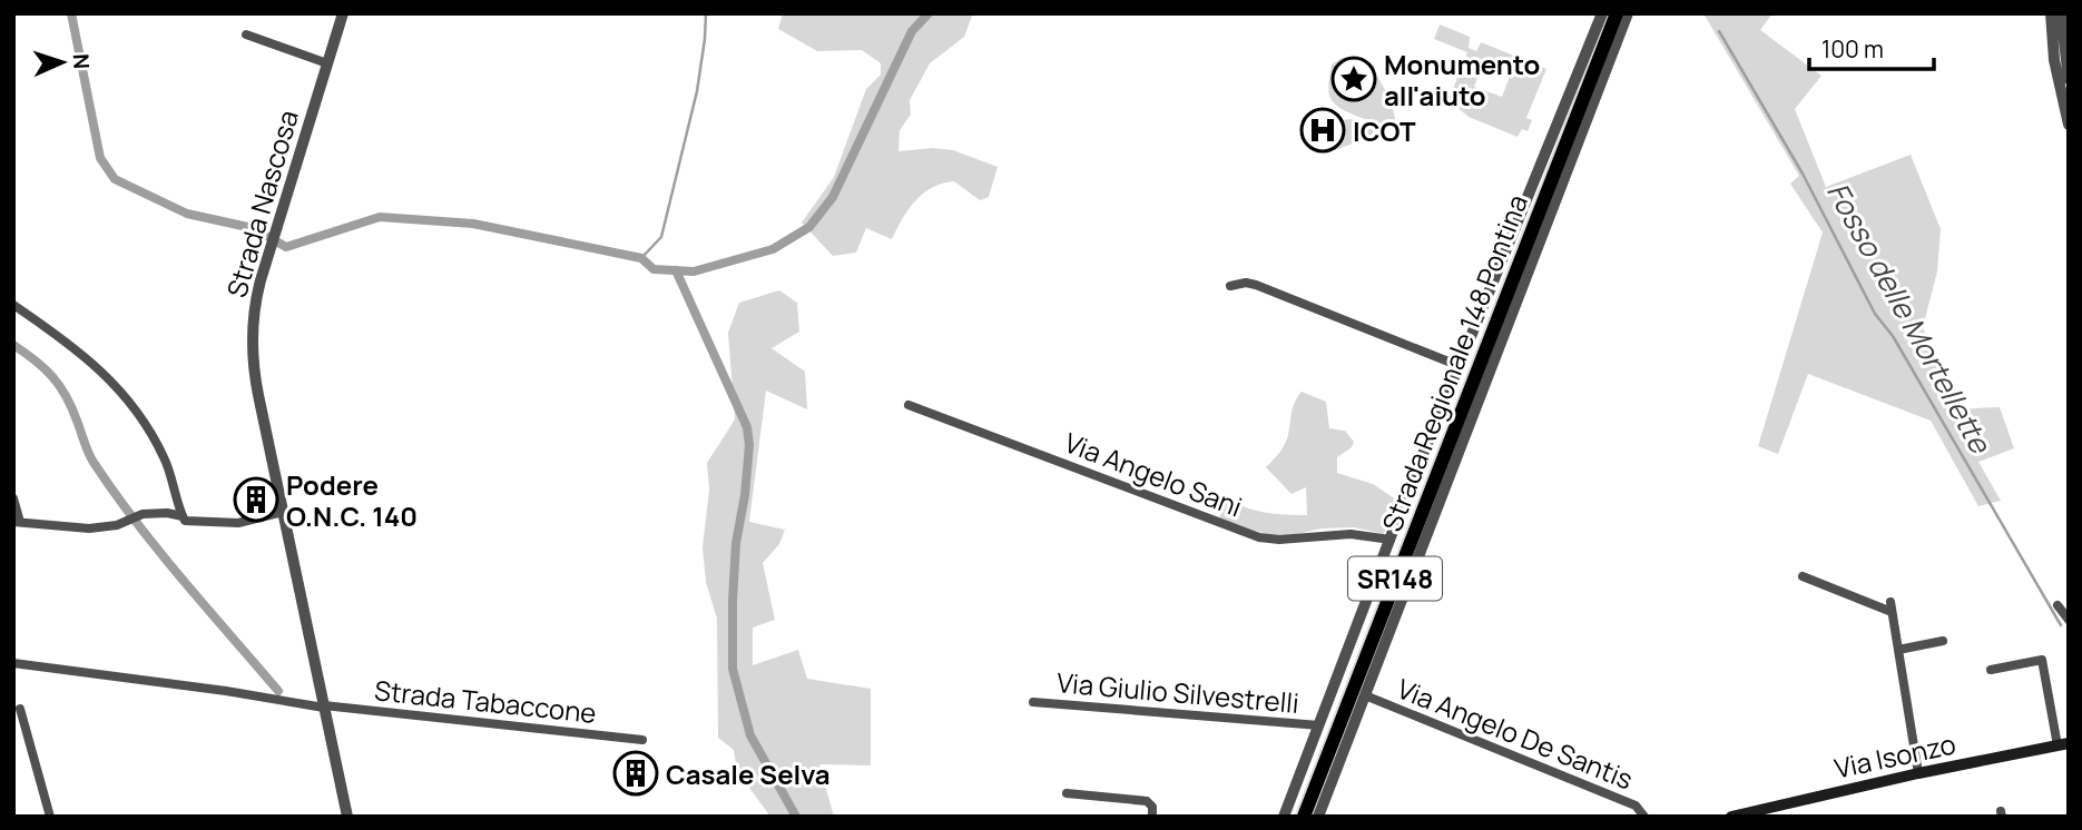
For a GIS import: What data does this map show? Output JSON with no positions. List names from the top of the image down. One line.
{"streets":{"main road":["Strada Regionale 148 Pontina","SR148","Via Isonzo"],"street":["Strada Nascosa","Via Angelo Sani","Via Giulio Silvestrelli","Strada Tabaccone","Via Angelo De Santis"]},"crossings":[["Strada Nascosa","Strada Tabaccone"]],"water":["Fosso delle Mortellette"],"places":{"place":["Monumento all'aiuto"],"hospital":["ICOT"],"building":["Podere O.N.C. 140","Casale Selva"]},"scale_bar":"100 m","north":"right"}
